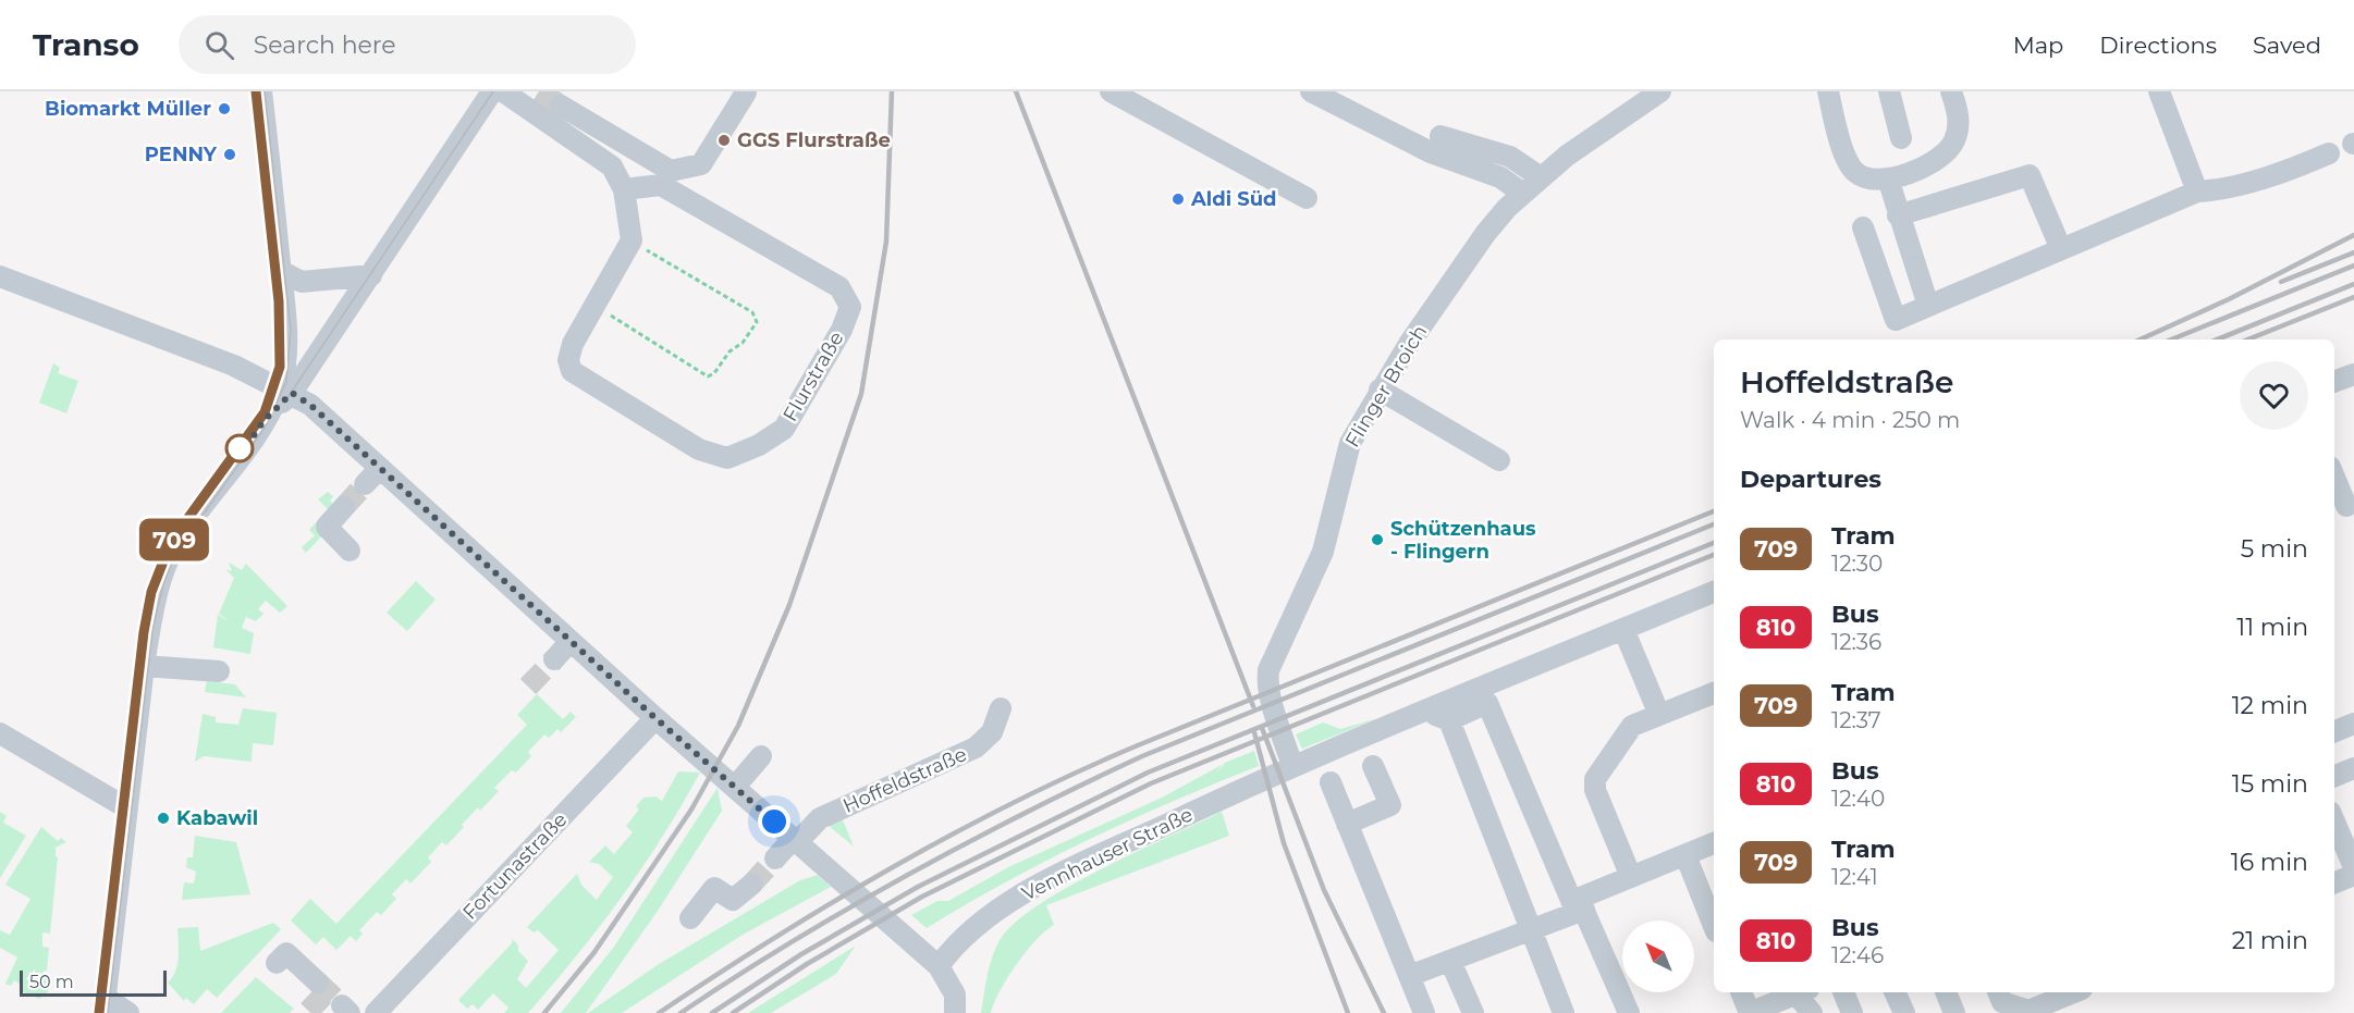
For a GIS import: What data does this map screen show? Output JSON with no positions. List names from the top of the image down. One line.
{"streets":{"street":["Flurstraße","Flinger Broich","Hoffeldstraße","Vennhauser Straße","Fortunastraße"]},"crossings":[["Flinger Broich","Vennhauser Straße"]],"places":["Biomarkt Müller","GGS Flurstraße","PENNY","Aldi Süd","Schützenhaus - Flingern","Kabawil"],"lines":["tram line 709"],"scale_bar":"50 m","north":"top left","page":{"header":"Transo","search":"Search here","nav":["Map","Directions","Saved"],"on_map":"709","heading":[["Hoffeldstraße","Walk · 4 min · 250 m"],"Departures"],"list":[{"mark":"709","name":"Tram","note":"12:30","value":"5 min"},{"mark":"810","name":"Bus","note":"12:36","value":"11 min"},{"mark":"709","name":"Tram","note":"12:37","value":"12 min"},{"mark":"810","name":"Bus","note":"12:40","value":"15 min"},{"mark":"709","name":"Tram","note":"12:41","value":"16 min"},{"mark":"810","name":"Bus","note":"12:46","value":"21 min"}],"scale":"50 m"}}
